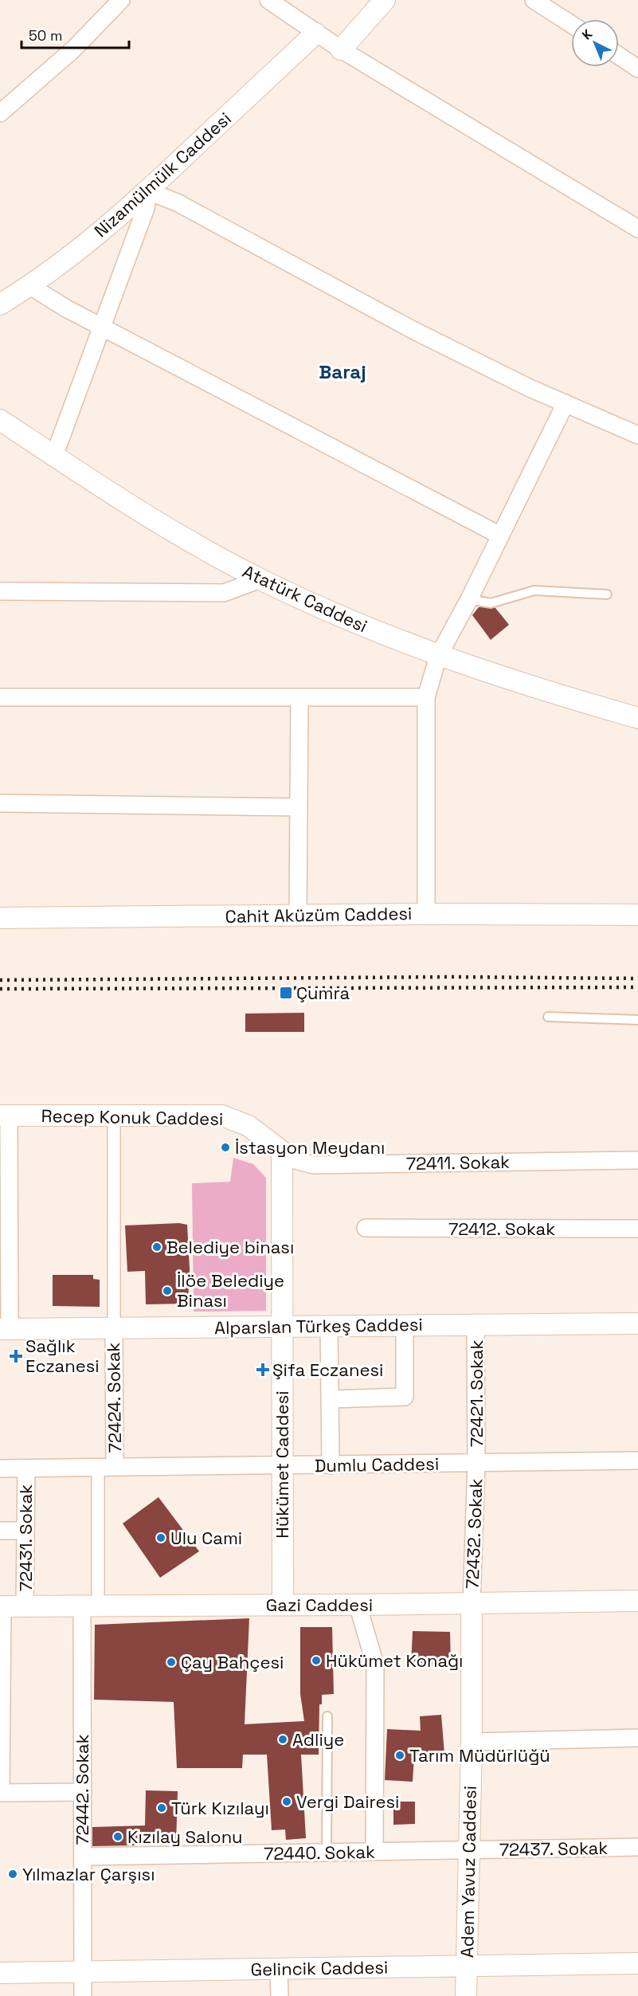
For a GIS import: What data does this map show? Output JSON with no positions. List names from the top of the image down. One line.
{"streets":{"street":["Nizamülmülk Caddesi","Atatürk Caddesi","Cahit Aküzüm Caddesi","Recep Konuk Caddesi","72411. Sokak","72412. Sokak","Alparslan Türkeş Caddesi","72421. Sokak","72424. Sokak","Hükümet Caddesi","Dumlu Caddesi","72432. Sokak","72431. Sokak","Gazi Caddesi","72442. Sokak","72437. Sokak","72440. Sokak","Adem Yavuz Caddesi","Gelincik Caddesi"]},"crossings":[["Recep Konuk Caddesi","72411. Sokak"],["Recep Konuk Caddesi","Hükümet Caddesi"],["72411. Sokak","Hükümet Caddesi"],["Alparslan Türkeş Caddesi","72421. Sokak"],["Alparslan Türkeş Caddesi","72424. Sokak"],["Alparslan Türkeş Caddesi","Hükümet Caddesi"],["72421. Sokak","Dumlu Caddesi"],["72421. Sokak","72432. Sokak"],["72424. Sokak","Dumlu Caddesi"],["Hükümet Caddesi","Dumlu Caddesi"],["Hükümet Caddesi","Gazi Caddesi"],["Dumlu Caddesi","72432. Sokak"],["Dumlu Caddesi","72431. Sokak"],["72432. Sokak","Gazi Caddesi"],["72432. Sokak","Adem Yavuz Caddesi"],["72431. Sokak","Gazi Caddesi"],["Gazi Caddesi","72442. Sokak"],["Gazi Caddesi","Adem Yavuz Caddesi"],["72442. Sokak","72440. Sokak"],["72442. Sokak","Gelincik Caddesi"],["72437. Sokak","72440. Sokak"],["72437. Sokak","Adem Yavuz Caddesi"],["72440. Sokak","Adem Yavuz Caddesi"],["Adem Yavuz Caddesi","Gelincik Caddesi"]],"districts":["Baraj"],"places":{"transit":["Çumra"],"other":["İstasyon Meydanı","Belediye binası","İlöe Belediye Binası","Ulu Cami","Hükümet Konağı","Çay Bahçesi","Adliye","Tarım Müdürlüğü","Vergi Dairesi","Türk Kızılayı","Kızılay Salonu","Yılmazlar Çarşısı"],"health":["Sağlık Eczanesi","Şifa Eczanesi"]},"scale_bar":"50 m","north":"top left"}
